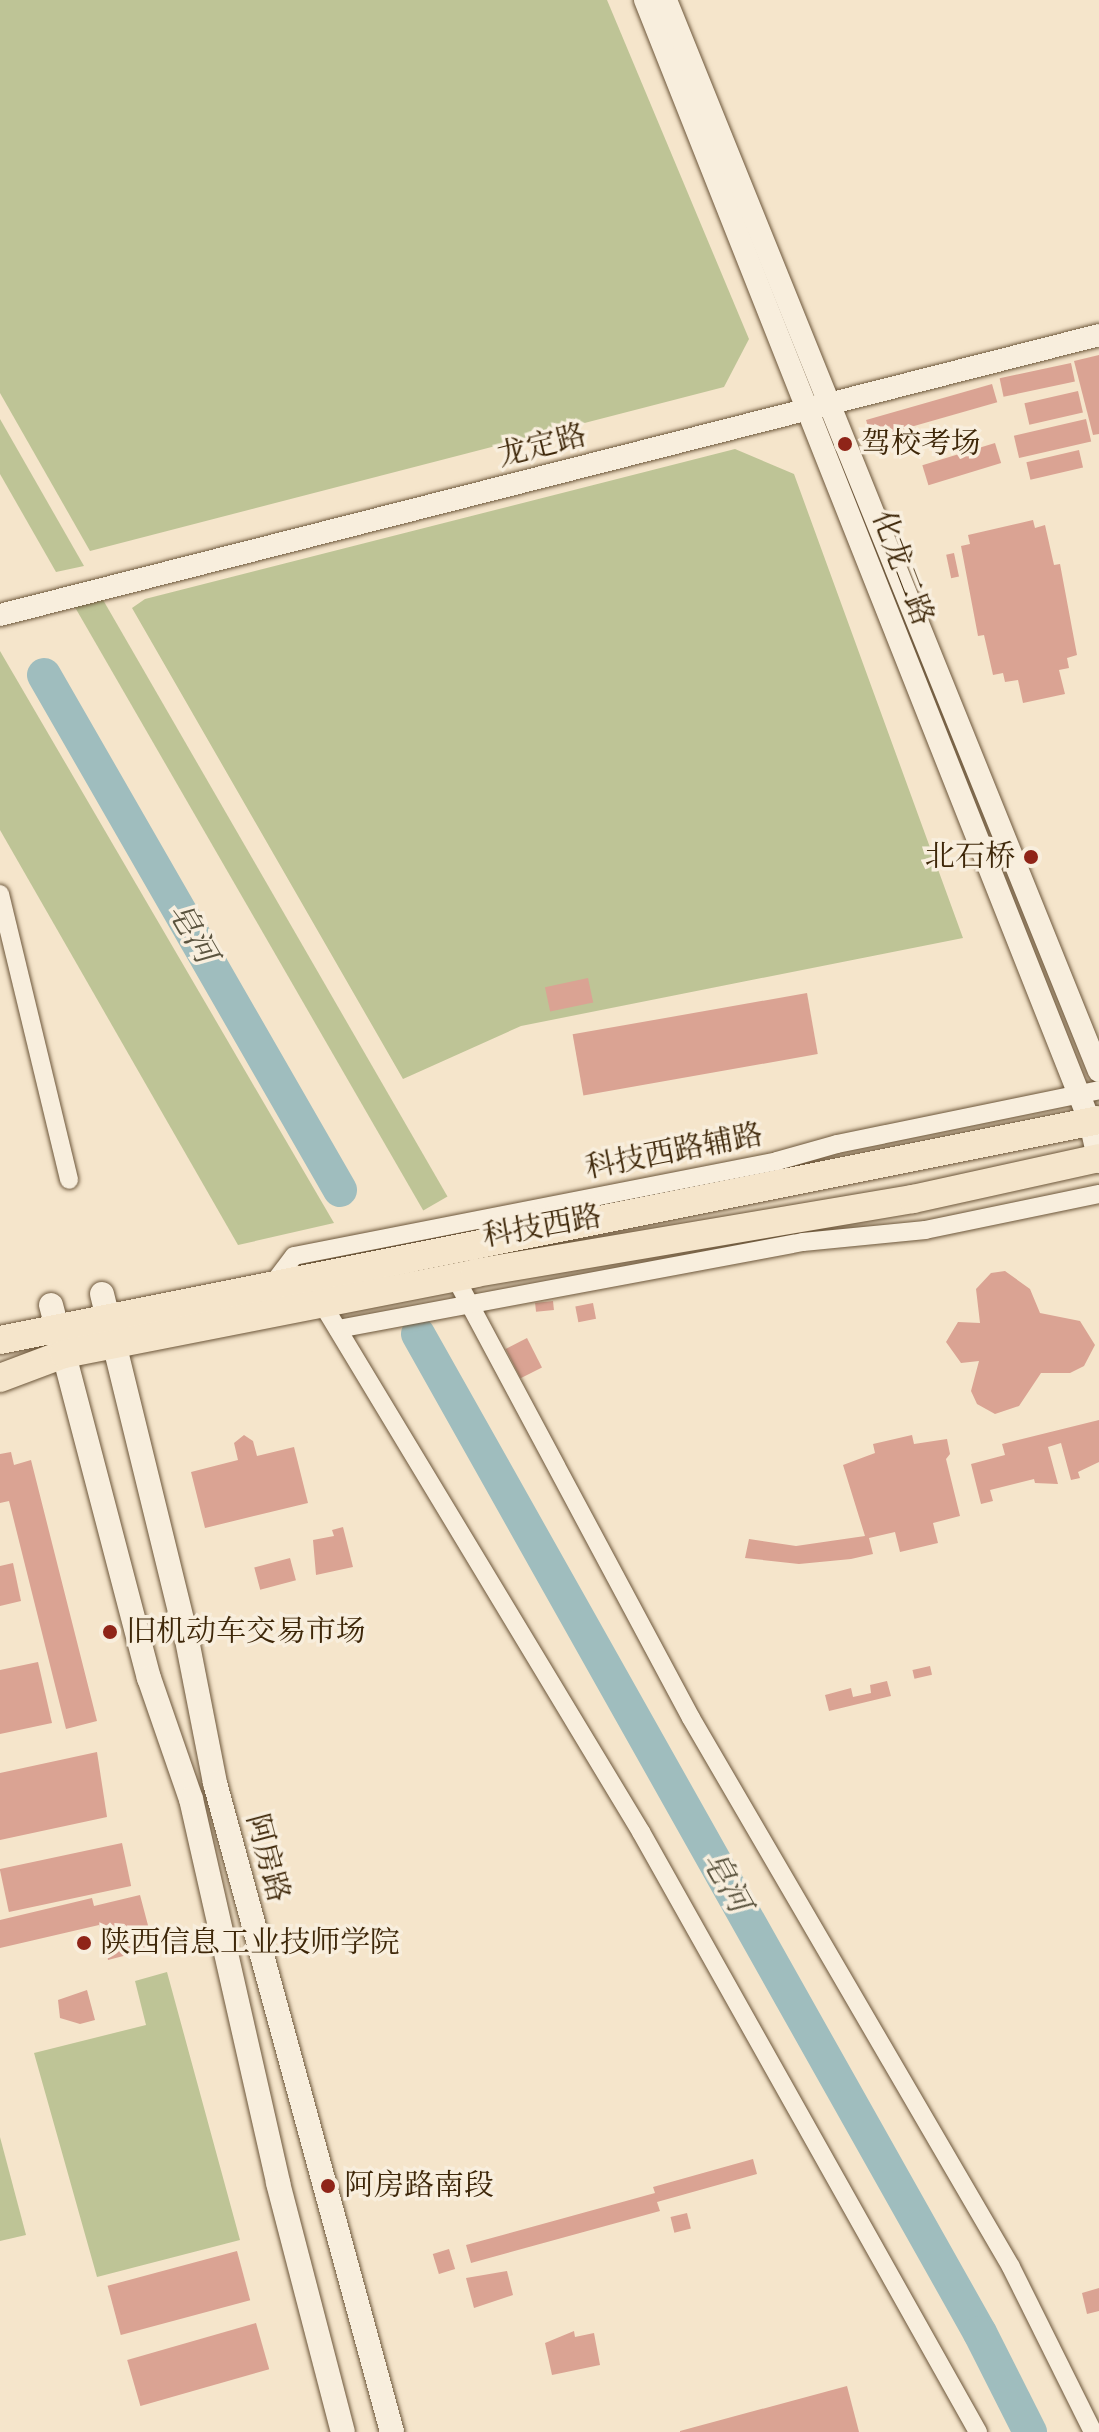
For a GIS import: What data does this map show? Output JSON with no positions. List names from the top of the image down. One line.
{"streets":{"main road":["科技西路","阿房路"],"street":["龙定路","化龙二路","科技西路辅路"]},"crossings":[["龙定路","化龙二路"],["化龙二路","科技西路辅路"],["化龙二路","科技西路"],["科技西路辅路","科技西路"],["科技西路","阿房路"]],"water":["皂河"],"places":["驾校考场","北石桥","旧机动车交易市场","陕西信息工业技师学院","阿房路南段"]}
